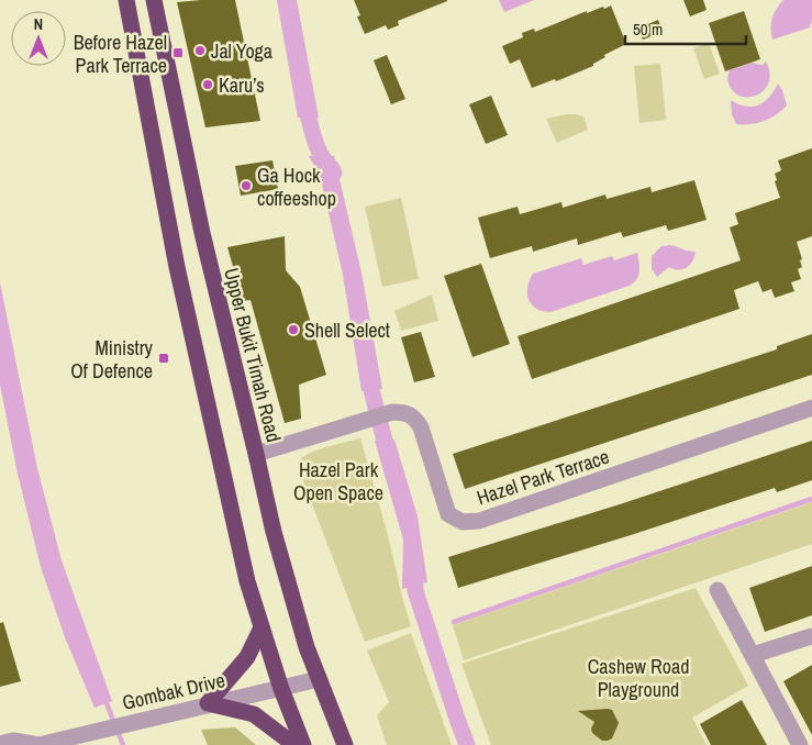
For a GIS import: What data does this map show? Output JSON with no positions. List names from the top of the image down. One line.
{"streets":{"highway":["Upper Bukit Timah Road"],"street":["Hazel Park Terrace","Gombak Drive"]},"crossings":[["Upper Bukit Timah Road","Hazel Park Terrace"],["Upper Bukit Timah Road","Gombak Drive"]],"parks":["Hazel Park Open Space","Cashew Road Playground"],"places":{"other":["Jal Yoga","Karu’s","Ga Hock coffeeshop","Shell Select"],"transit":["Before Hazel Park Terrace","Ministry Of Defence"]},"scale_bar":"50 m","north":"top"}
